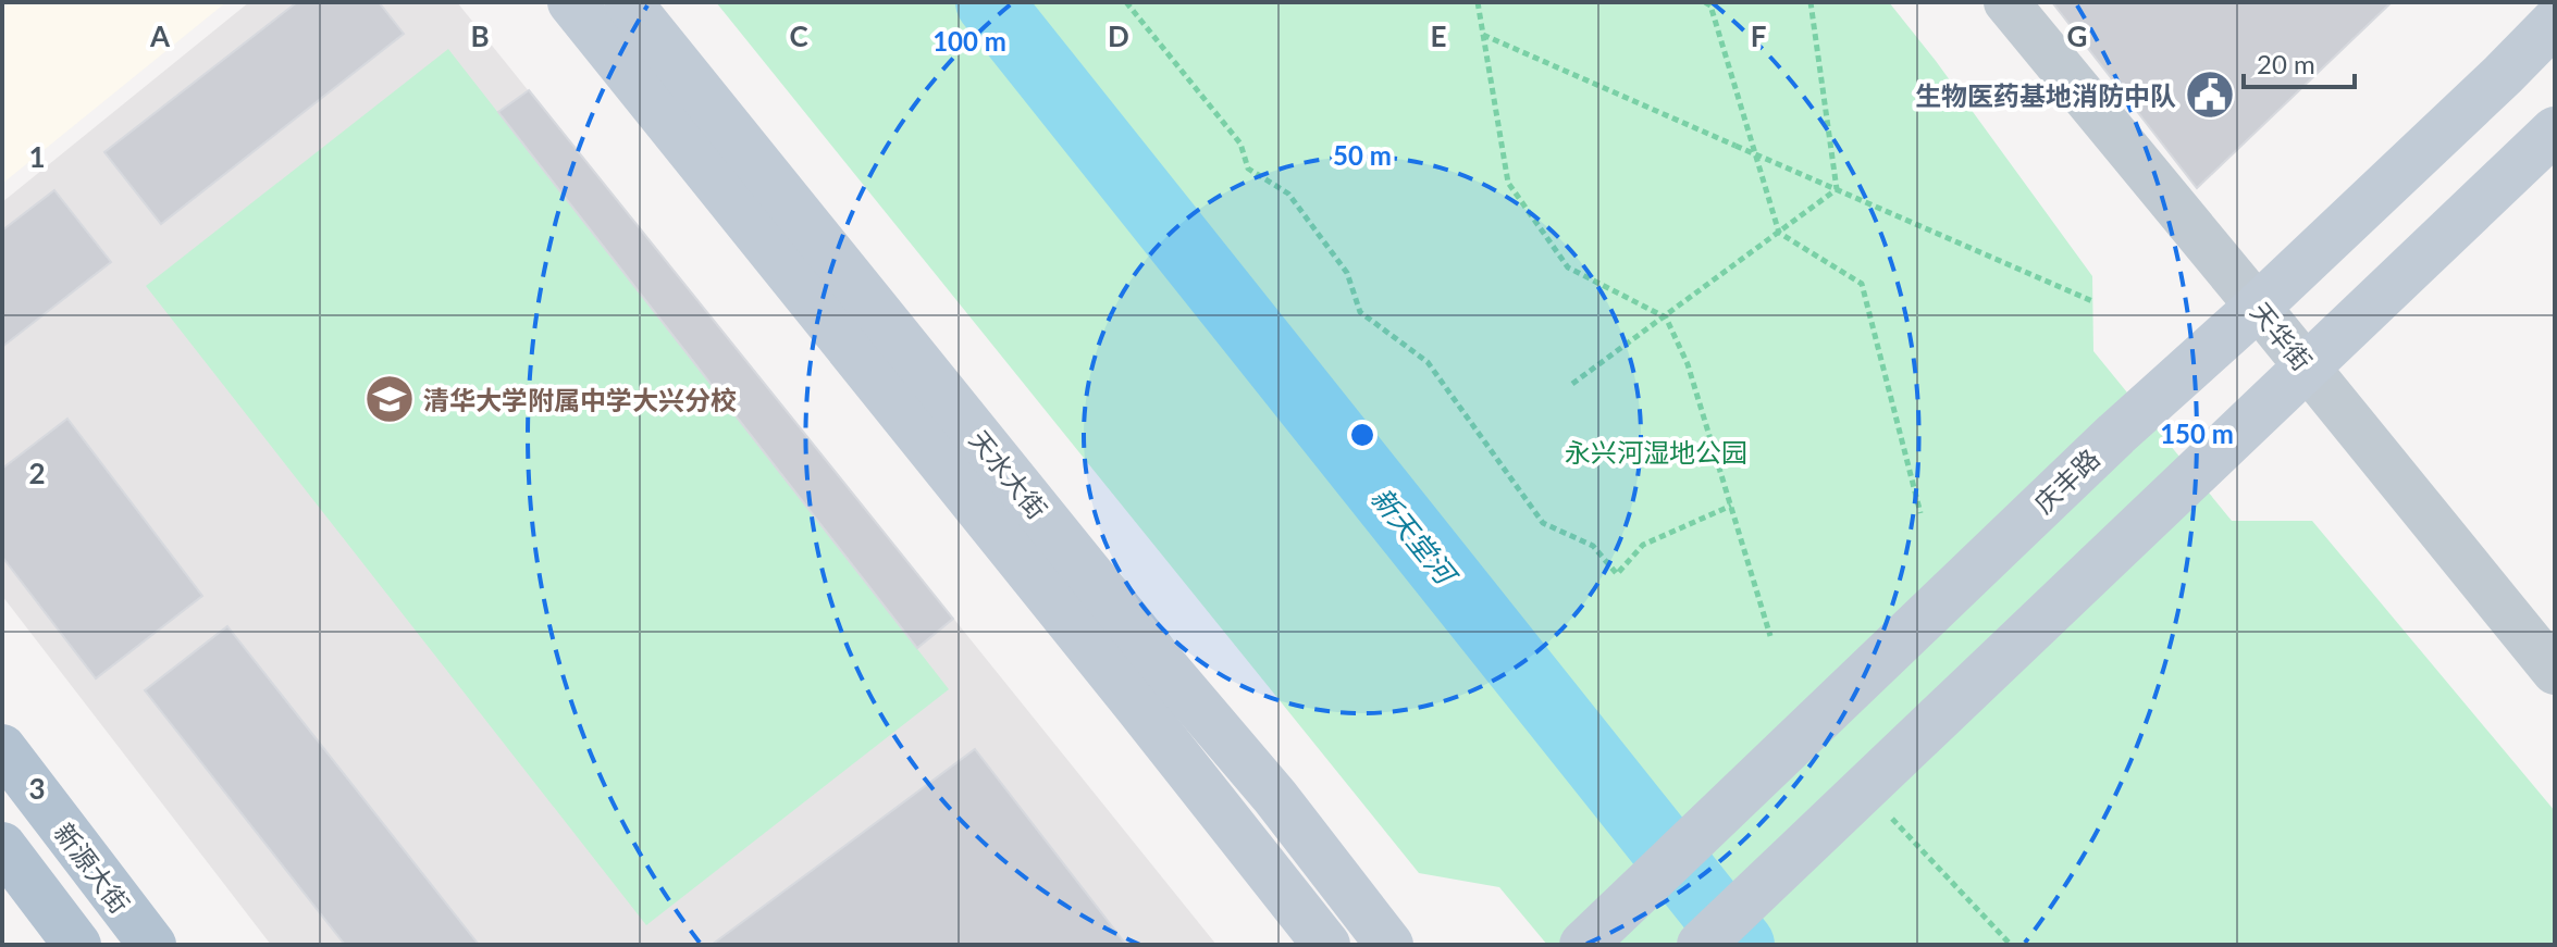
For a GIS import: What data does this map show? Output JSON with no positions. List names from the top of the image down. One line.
{"streets":{"main road":["天水大街","庆丰路","新源大街"],"street":["天华街"]},"crossings":[["天华街","庆丰路"]],"water":["新天堂河"],"parks":["永兴河湿地公园"],"places":{"public building":["生物医药基地消防中队"],"school or university":["清华大学附属中学大兴分校"]},"scale_bar":"20 m","grid":{"columns":["A","B","C","D","E","F","G"],"rows":["1","2","3"]},"rings":["100 m","50 m","150 m"]}
